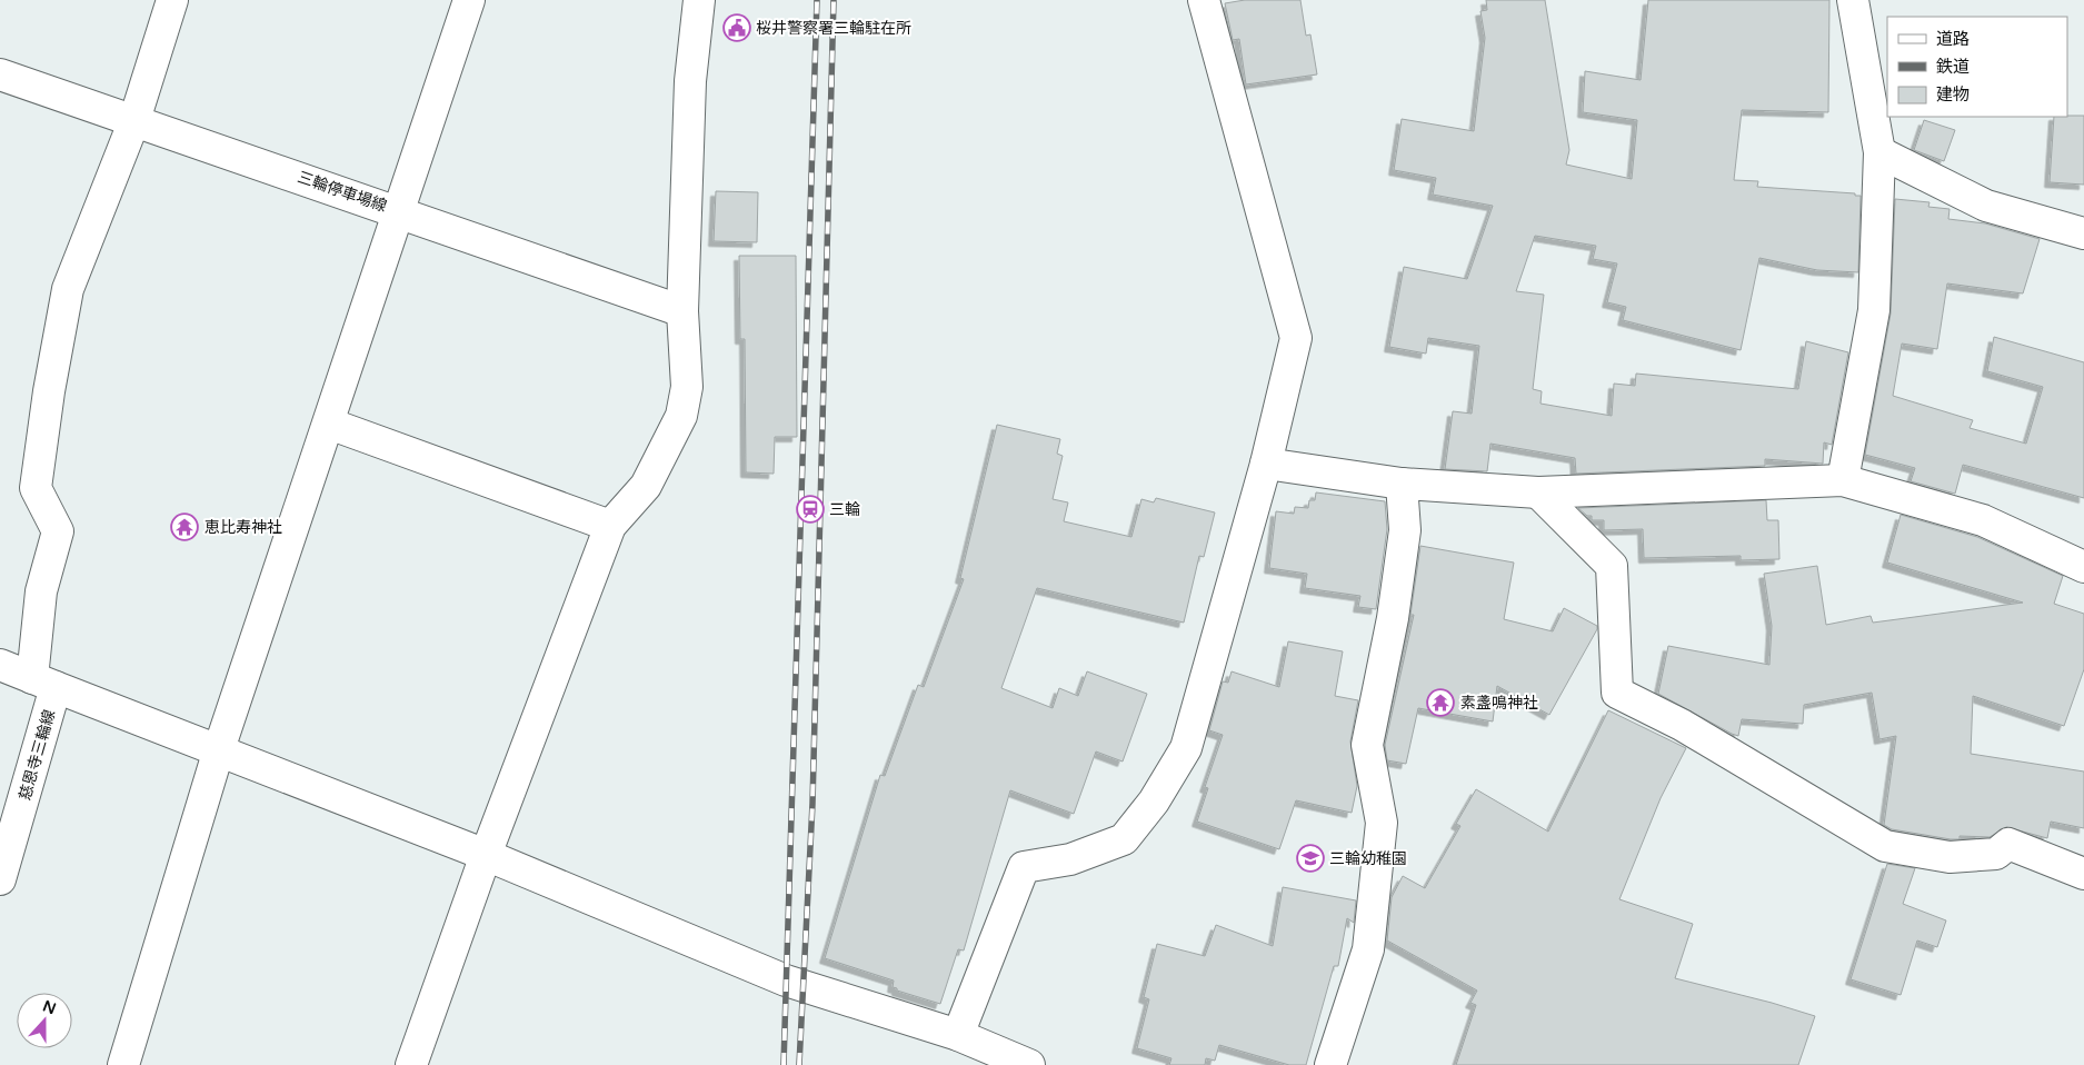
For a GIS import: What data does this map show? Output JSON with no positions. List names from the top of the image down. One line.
{"streets":{"street":["三輪停車場線","慈恩寺三輪線"]},"crossings":[["三輪停車場線","慈恩寺三輪線"]],"places":{"public building":["桜井警察署三輪駐在所"],"station":["三輪"],"temple":["恵比寿神社","素盞鳴神社"],"school or university":["三輪幼稚園"]},"legend":["道路","鉄道","建物"],"north":"top"}
